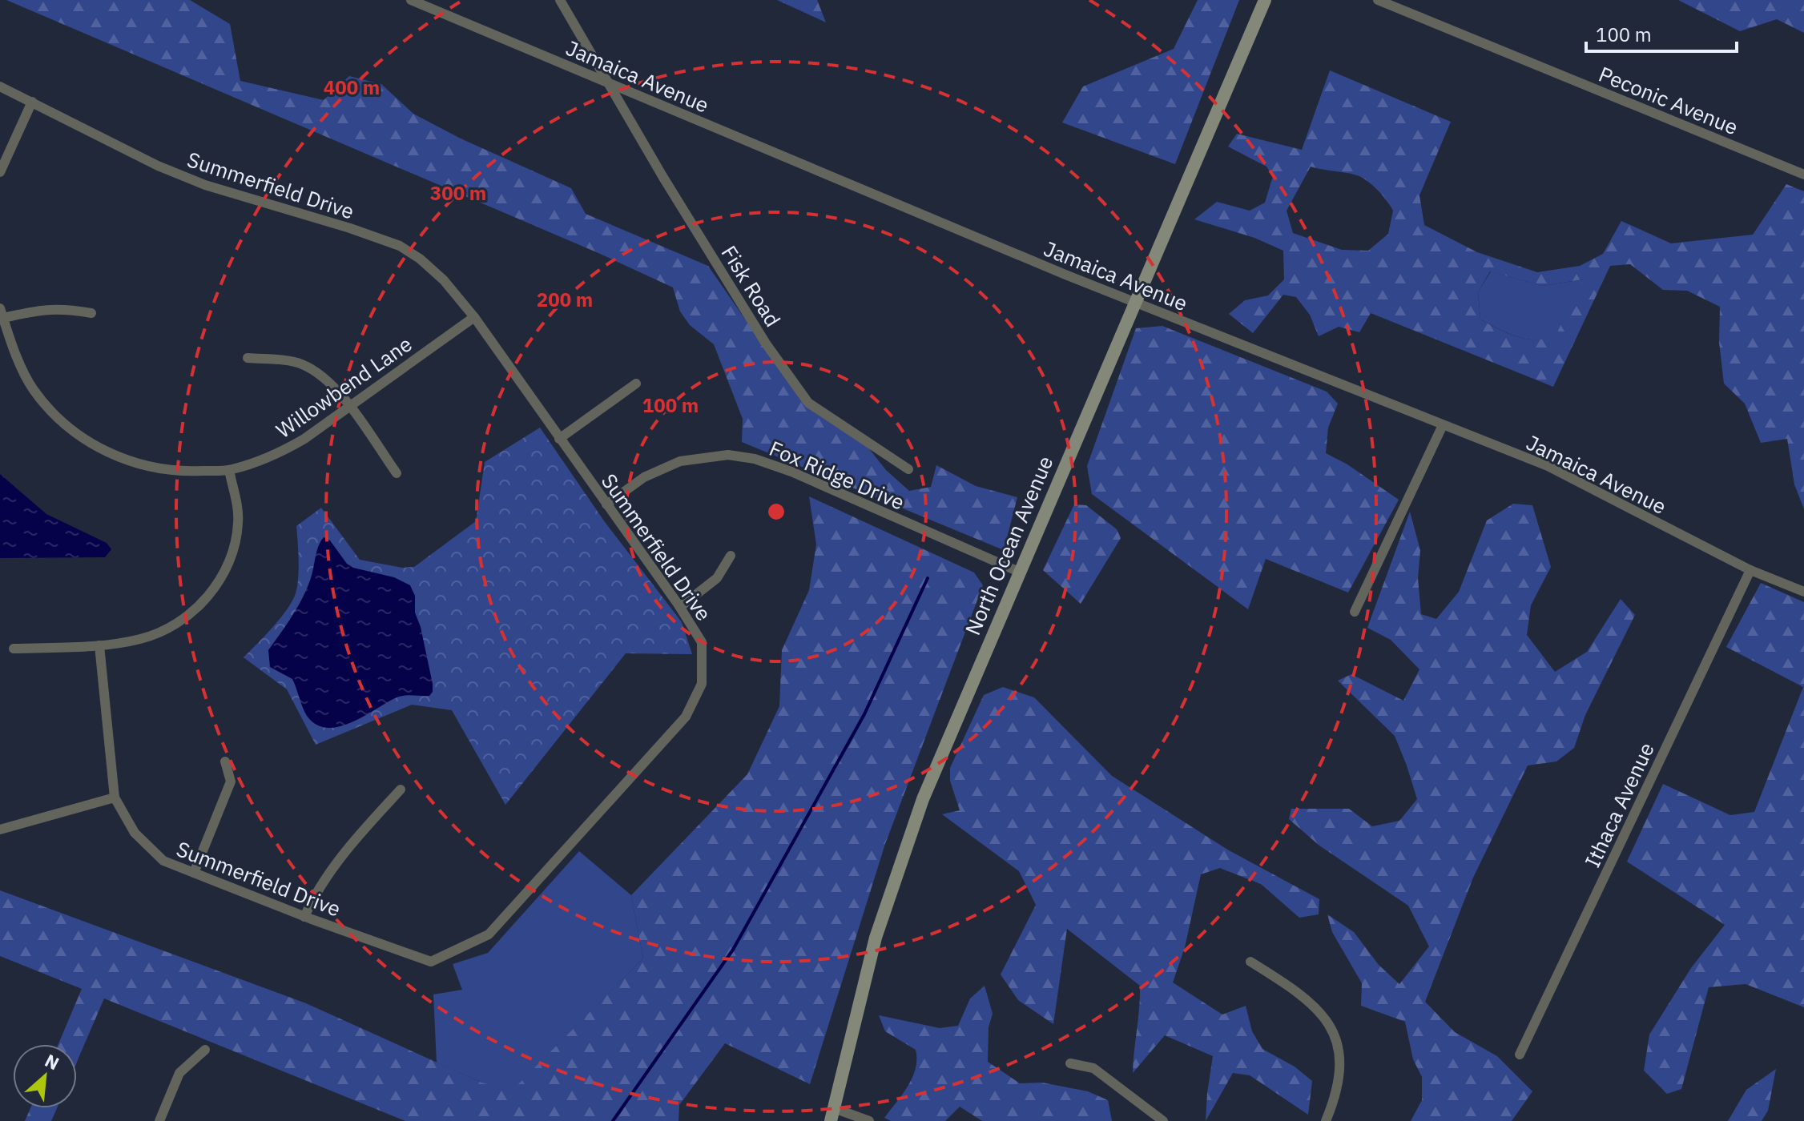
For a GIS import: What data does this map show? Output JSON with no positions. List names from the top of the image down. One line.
{"streets":{"main road":["North Ocean Avenue"],"street":["Jamaica Avenue","Peconic Avenue","Summerfield Drive","Fisk Road","Willowbend Lane","Fox Ridge Drive","Ithaca Avenue"]},"crossings":[["Jamaica Avenue","Fisk Road"],["Jamaica Avenue","North Ocean Avenue"],["Jamaica Avenue","Ithaca Avenue"],["Summerfield Drive","Willowbend Lane"],["Summerfield Drive","Fox Ridge Drive"],["Fox Ridge Drive","North Ocean Avenue"]],"scale_bar":"100 m","north":"top right","rings":["400 m","300 m","200 m","100 m"]}
